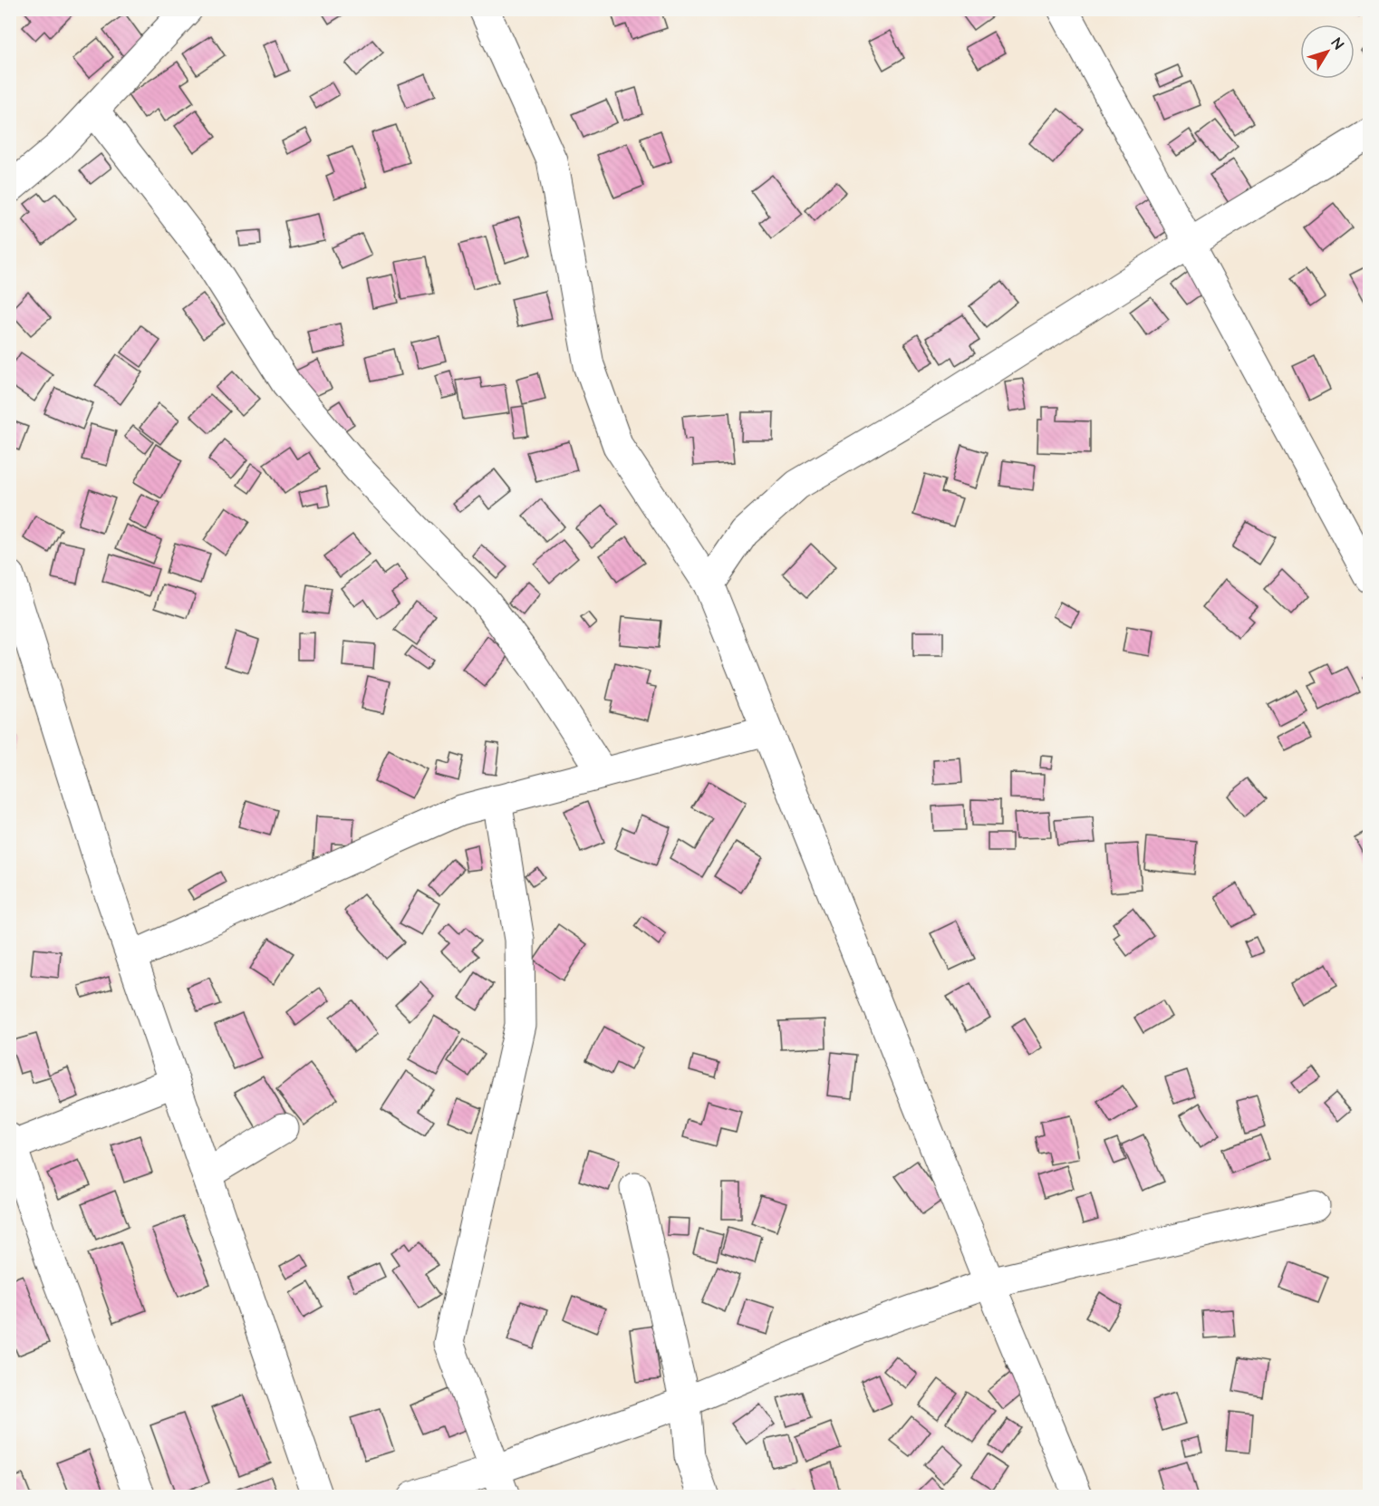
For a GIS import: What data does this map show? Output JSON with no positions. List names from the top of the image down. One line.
{"north":"top right"}
